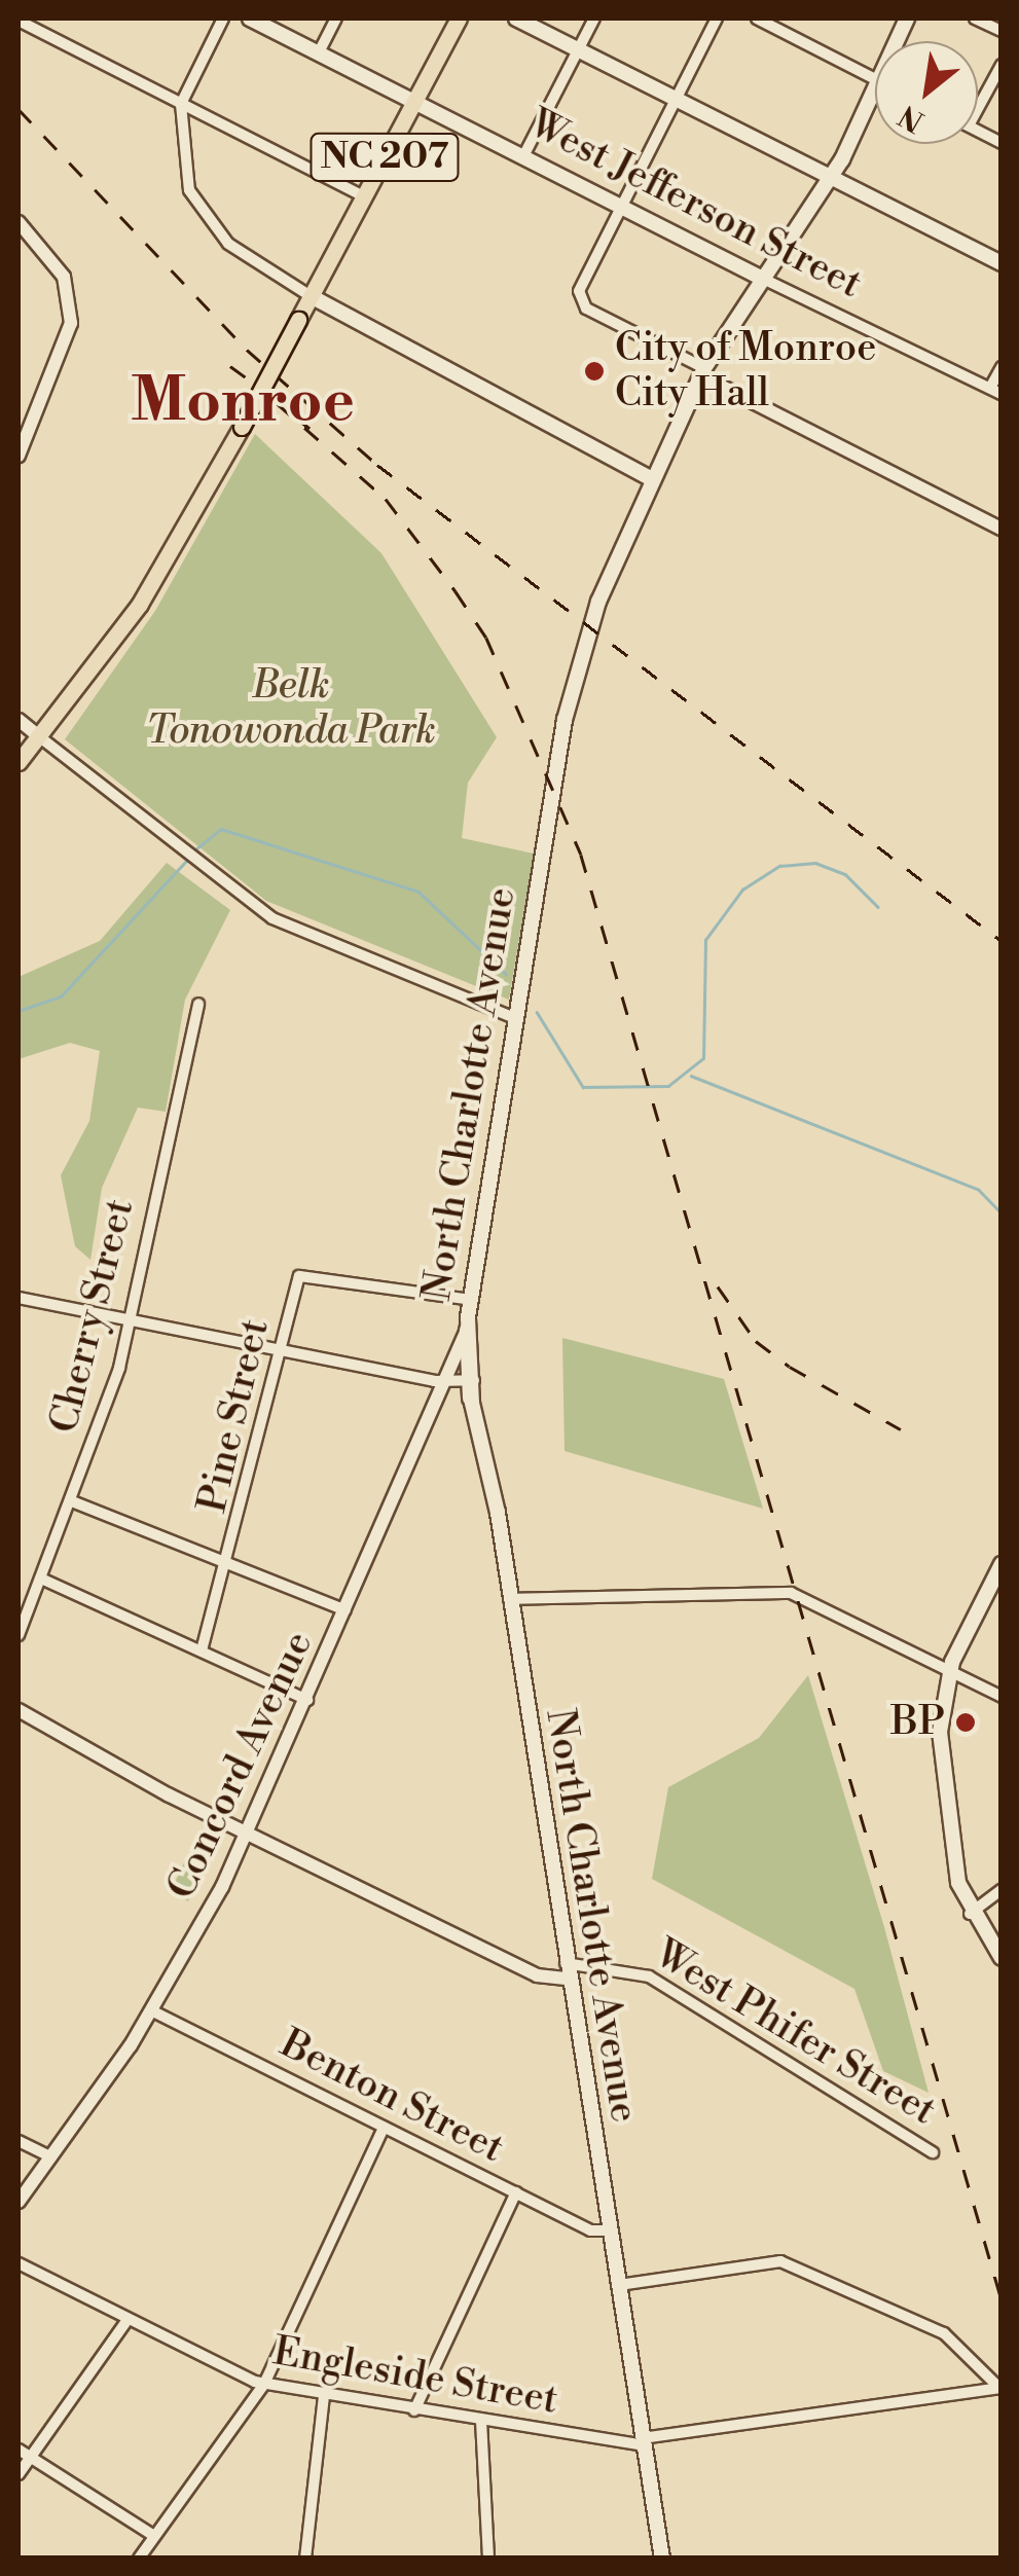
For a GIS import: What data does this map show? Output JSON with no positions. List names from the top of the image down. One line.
{"streets":{"main road":["NC 207","West Jefferson Street","North Charlotte Avenue"],"street":["Cherry Street","Pine Street","Concord Avenue","West Phifer Street","Benton Street","Engleside Street"]},"crossings":[["NC 207","West Jefferson Street"],["West Jefferson Street","North Charlotte Avenue"],["North Charlotte Avenue","Pine Street"],["North Charlotte Avenue","Concord Avenue"],["North Charlotte Avenue","West Phifer Street"],["North Charlotte Avenue","Benton Street"],["North Charlotte Avenue","Engleside Street"],["Concord Avenue","West Phifer Street"],["Concord Avenue","Benton Street"]],"districts":["Monroe"],"parks":["Belk Tonowonda Park"],"places":["City of Monroe City Hall","BP"],"north":"bottom left"}
